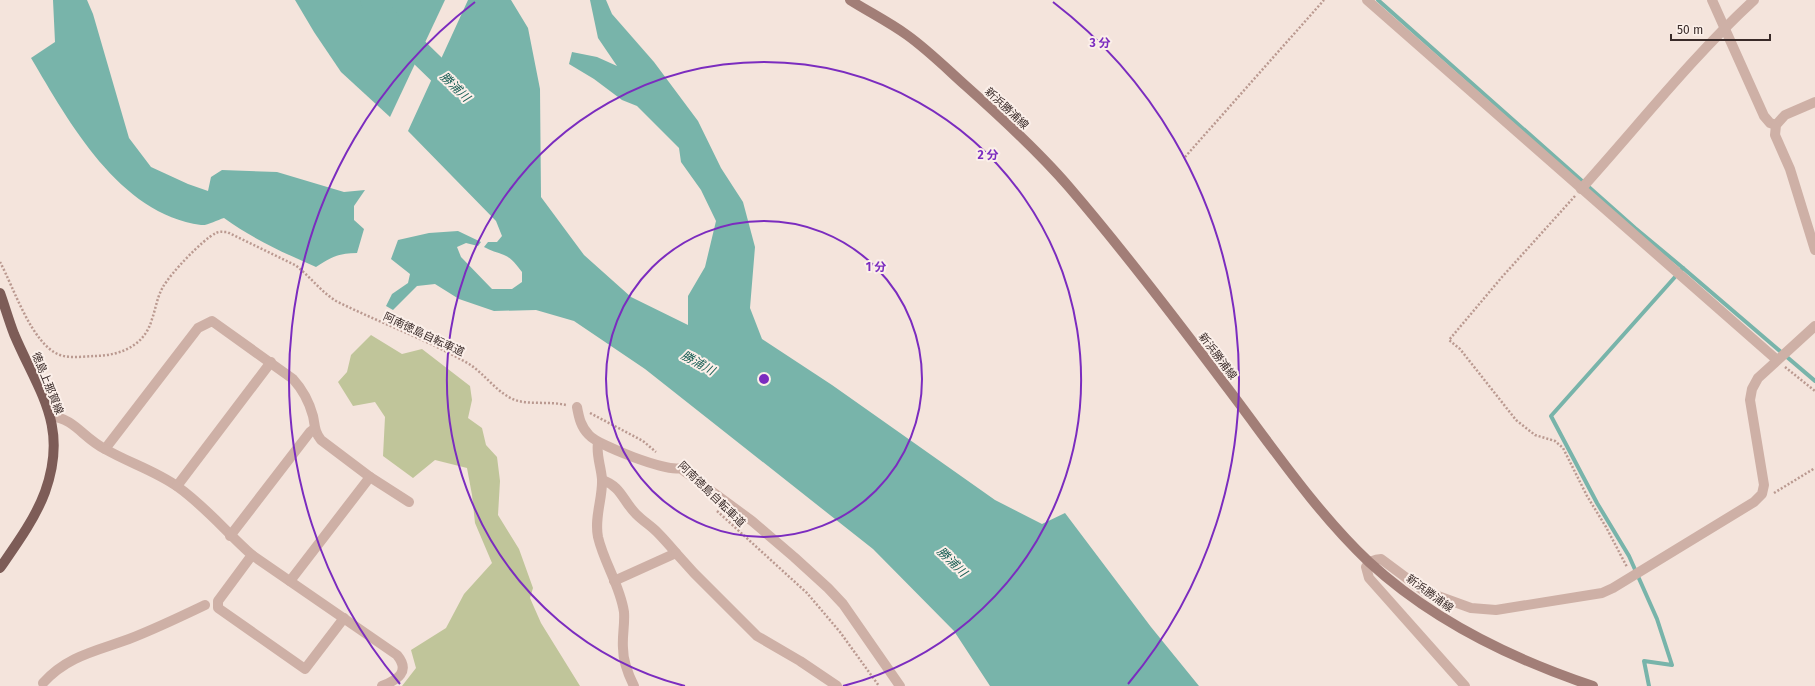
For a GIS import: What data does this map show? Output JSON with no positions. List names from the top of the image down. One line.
{"streets":{"main road":["新浜勝浦線","徳島上那賀線"],"path":["阿南徳島自転車道"]},"water":["勝浦川"],"scale_bar":"50 m","rings":["3 分","2 分","1 分"]}
